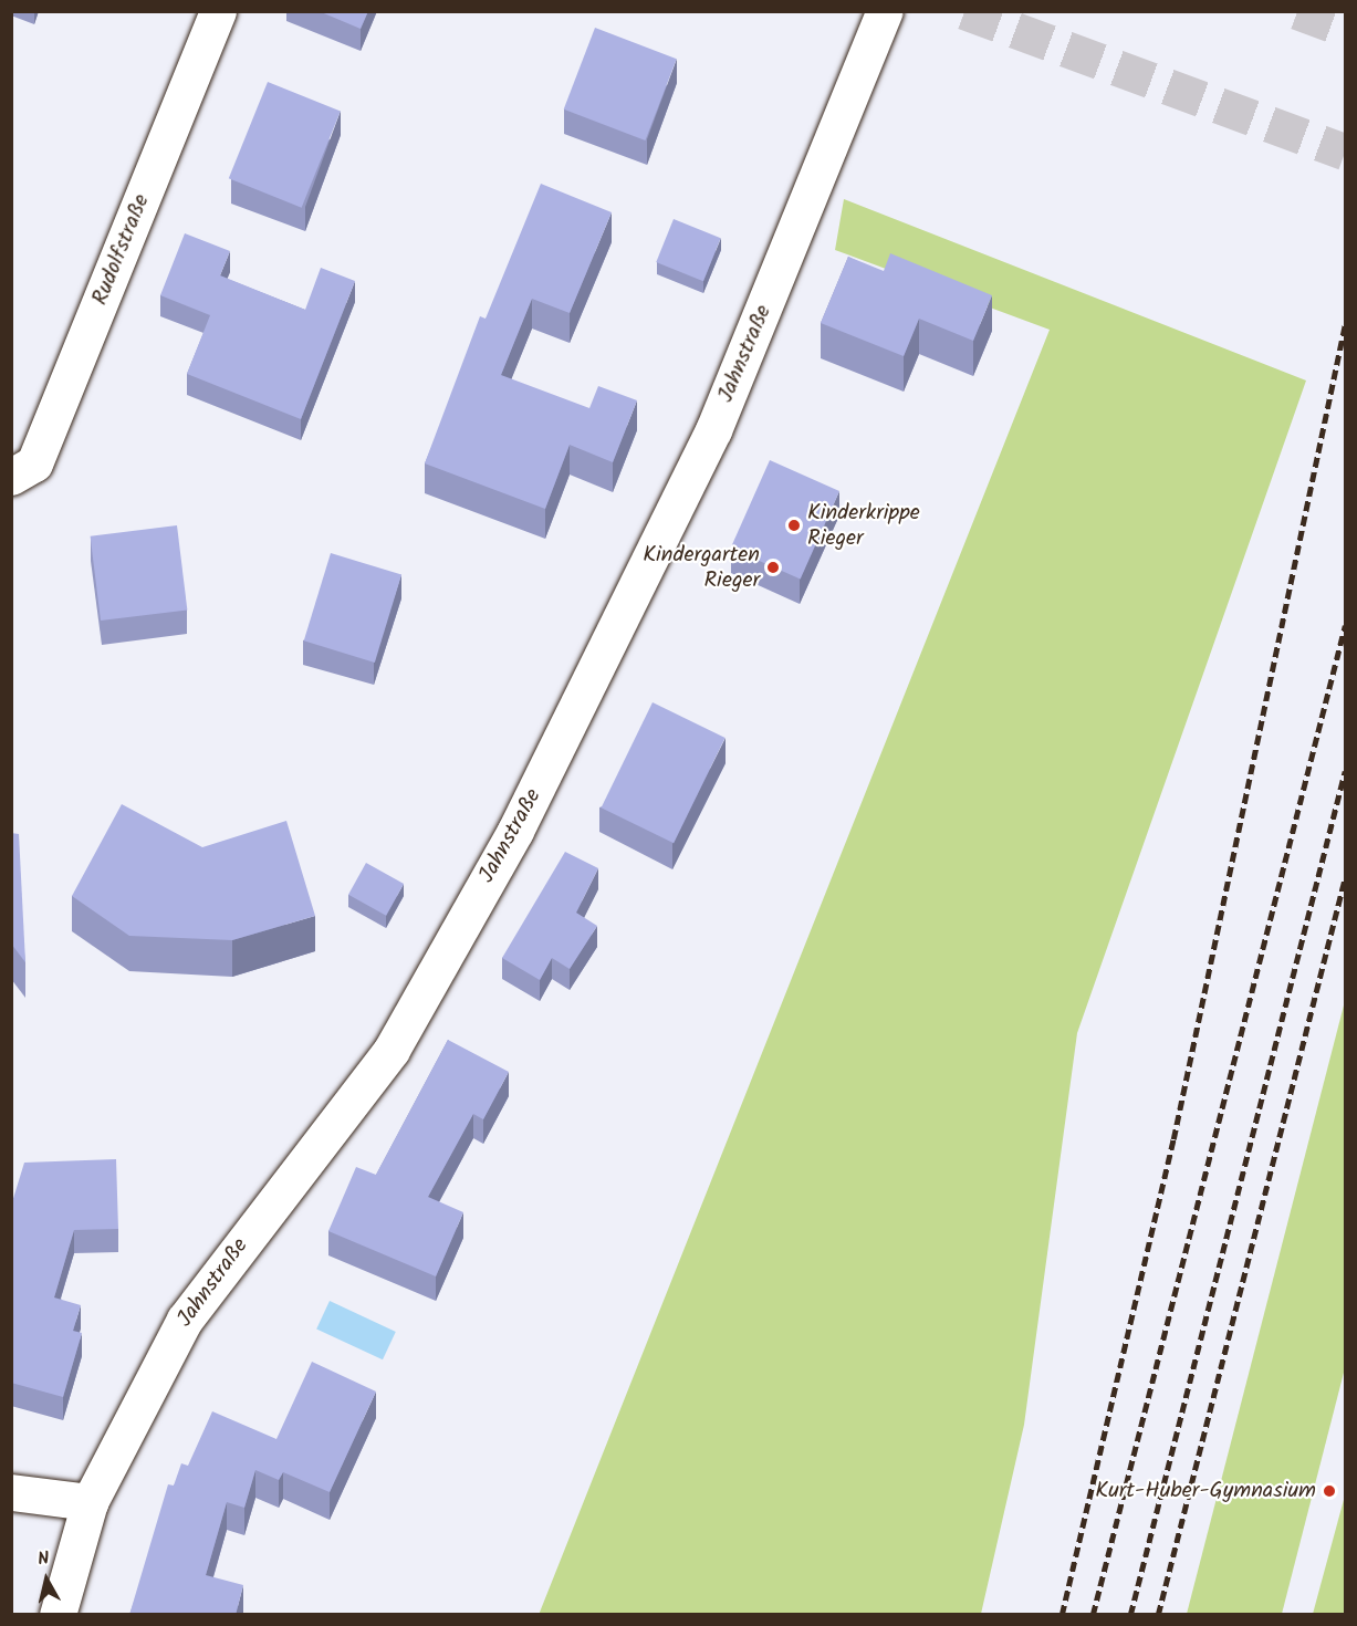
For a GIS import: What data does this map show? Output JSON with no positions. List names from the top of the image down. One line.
{"streets":{"street":["Rudolfstraße","Jahnstraße"]},"places":["Kinderkrippe Rieger","Kindergarten Rieger","Kurt-Huber-Gymnasium"],"north":"top"}
